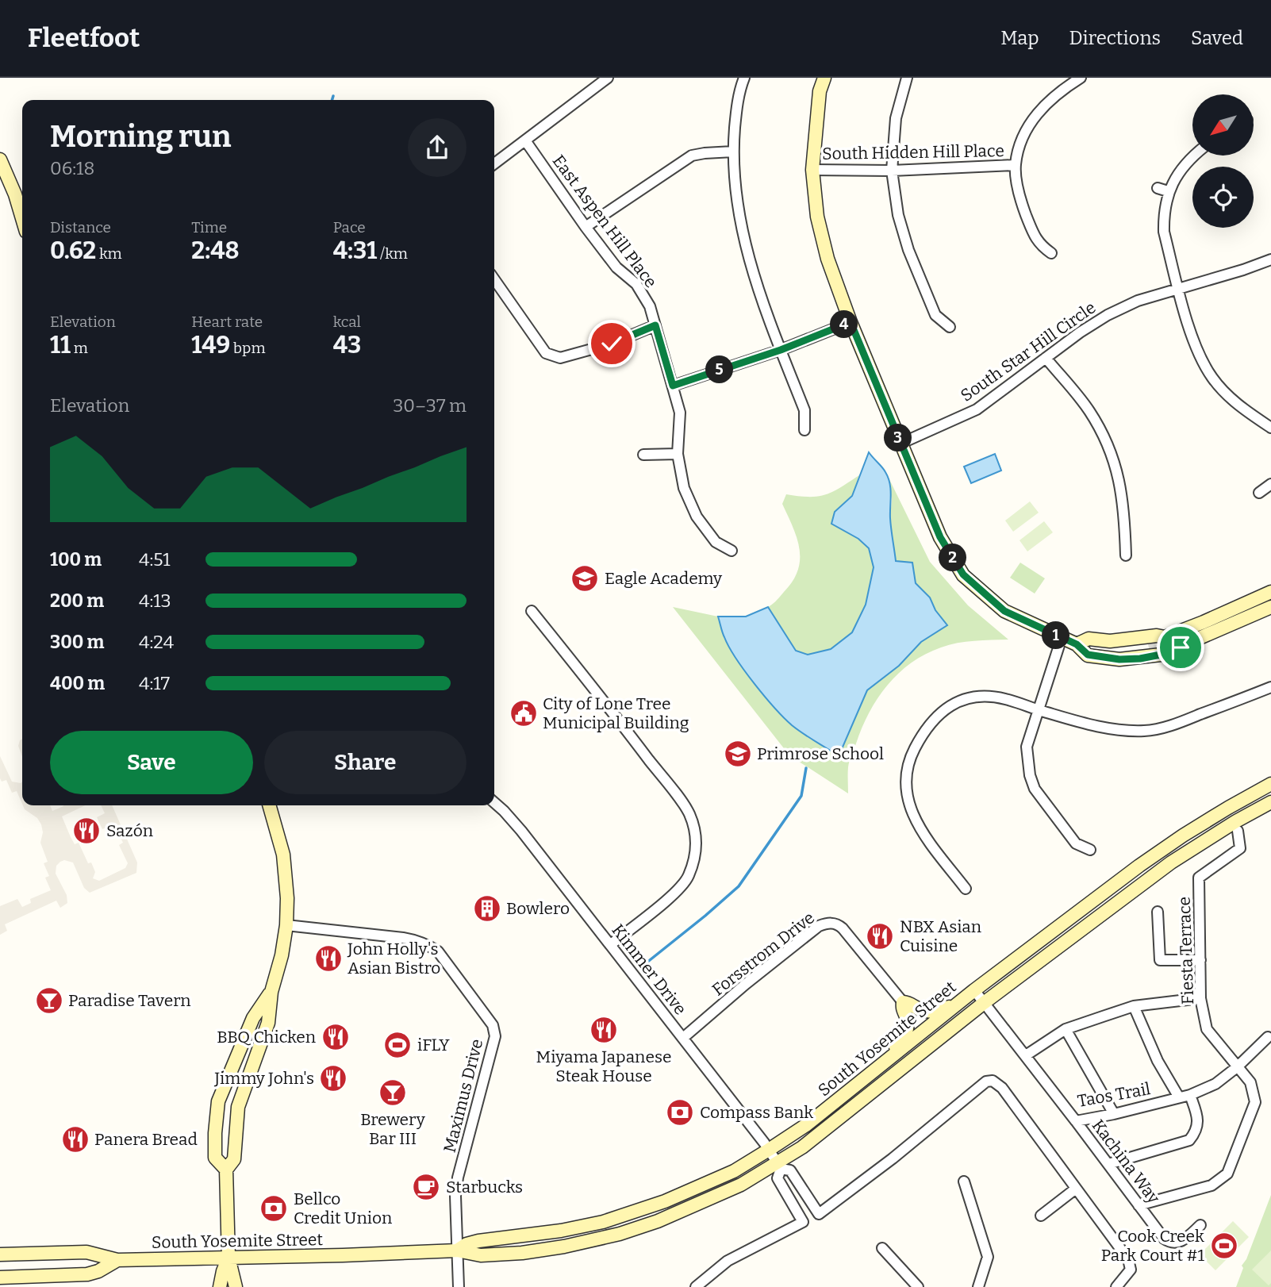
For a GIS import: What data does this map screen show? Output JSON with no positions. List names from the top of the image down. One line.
{"streets":{"main road":["South Yosemite Street"],"street":["South Hidden Hill Place","East Aspen Hill Place","South Star Hill Circle","Fiesta Terrace","Forsstrom Drive","Kimmer Drive","Taos Trail","Maximus Drive","Kachina Way"]},"crossings":[["Fiesta Terrace","Taos Trail"],["Fiesta Terrace","Kachina Way"],["Forsstrom Drive","Kimmer Drive"],["Kimmer Drive","South Yosemite Street"],["South Yosemite Street","Taos Trail"],["South Yosemite Street","Maximus Drive"],["Taos Trail","Kachina Way"]],"places":{"school or university":["Eagle Academy","Primrose School"],"public building":["City of Lone Tree Municipal Building"],"restaurant":["Sazón","NBX Asian Cuisine","John Holly's Asian Bistro","Miyama Japanese Steak House","BBQ Chicken","Jimmy John's","Panera Bread"],"building":["Bowlero"],"bar":["Paradise Tavern","Brewery Bar III"],"sports":["iFLY","Cook Creek Park Court #1"],"bank":["Compass Bank","Bellco Credit Union"],"cafe":["Starbucks"]},"north":"bottom left","page":{"header":"Fleetfoot","nav":["Map","Directions","Saved"],"heading":["Morning run","06:18"],"stats":[["Distance","0.62 km"],["Time","2:48"],["Pace","4:31 /km"],["Elevation","11 m"],["Heart rate","149 bpm"],["kcal","43"]],"pins":["4","5","3","2","1"],"chart":["Elevation","30–37 m"],"list":[{"name":"100 m","note":"4:51"},{"name":"200 m","note":"4:13"},{"name":"300 m","note":"4:24"},{"name":"400 m","note":"4:17"}],"buttons":["Save","Share"]}}
